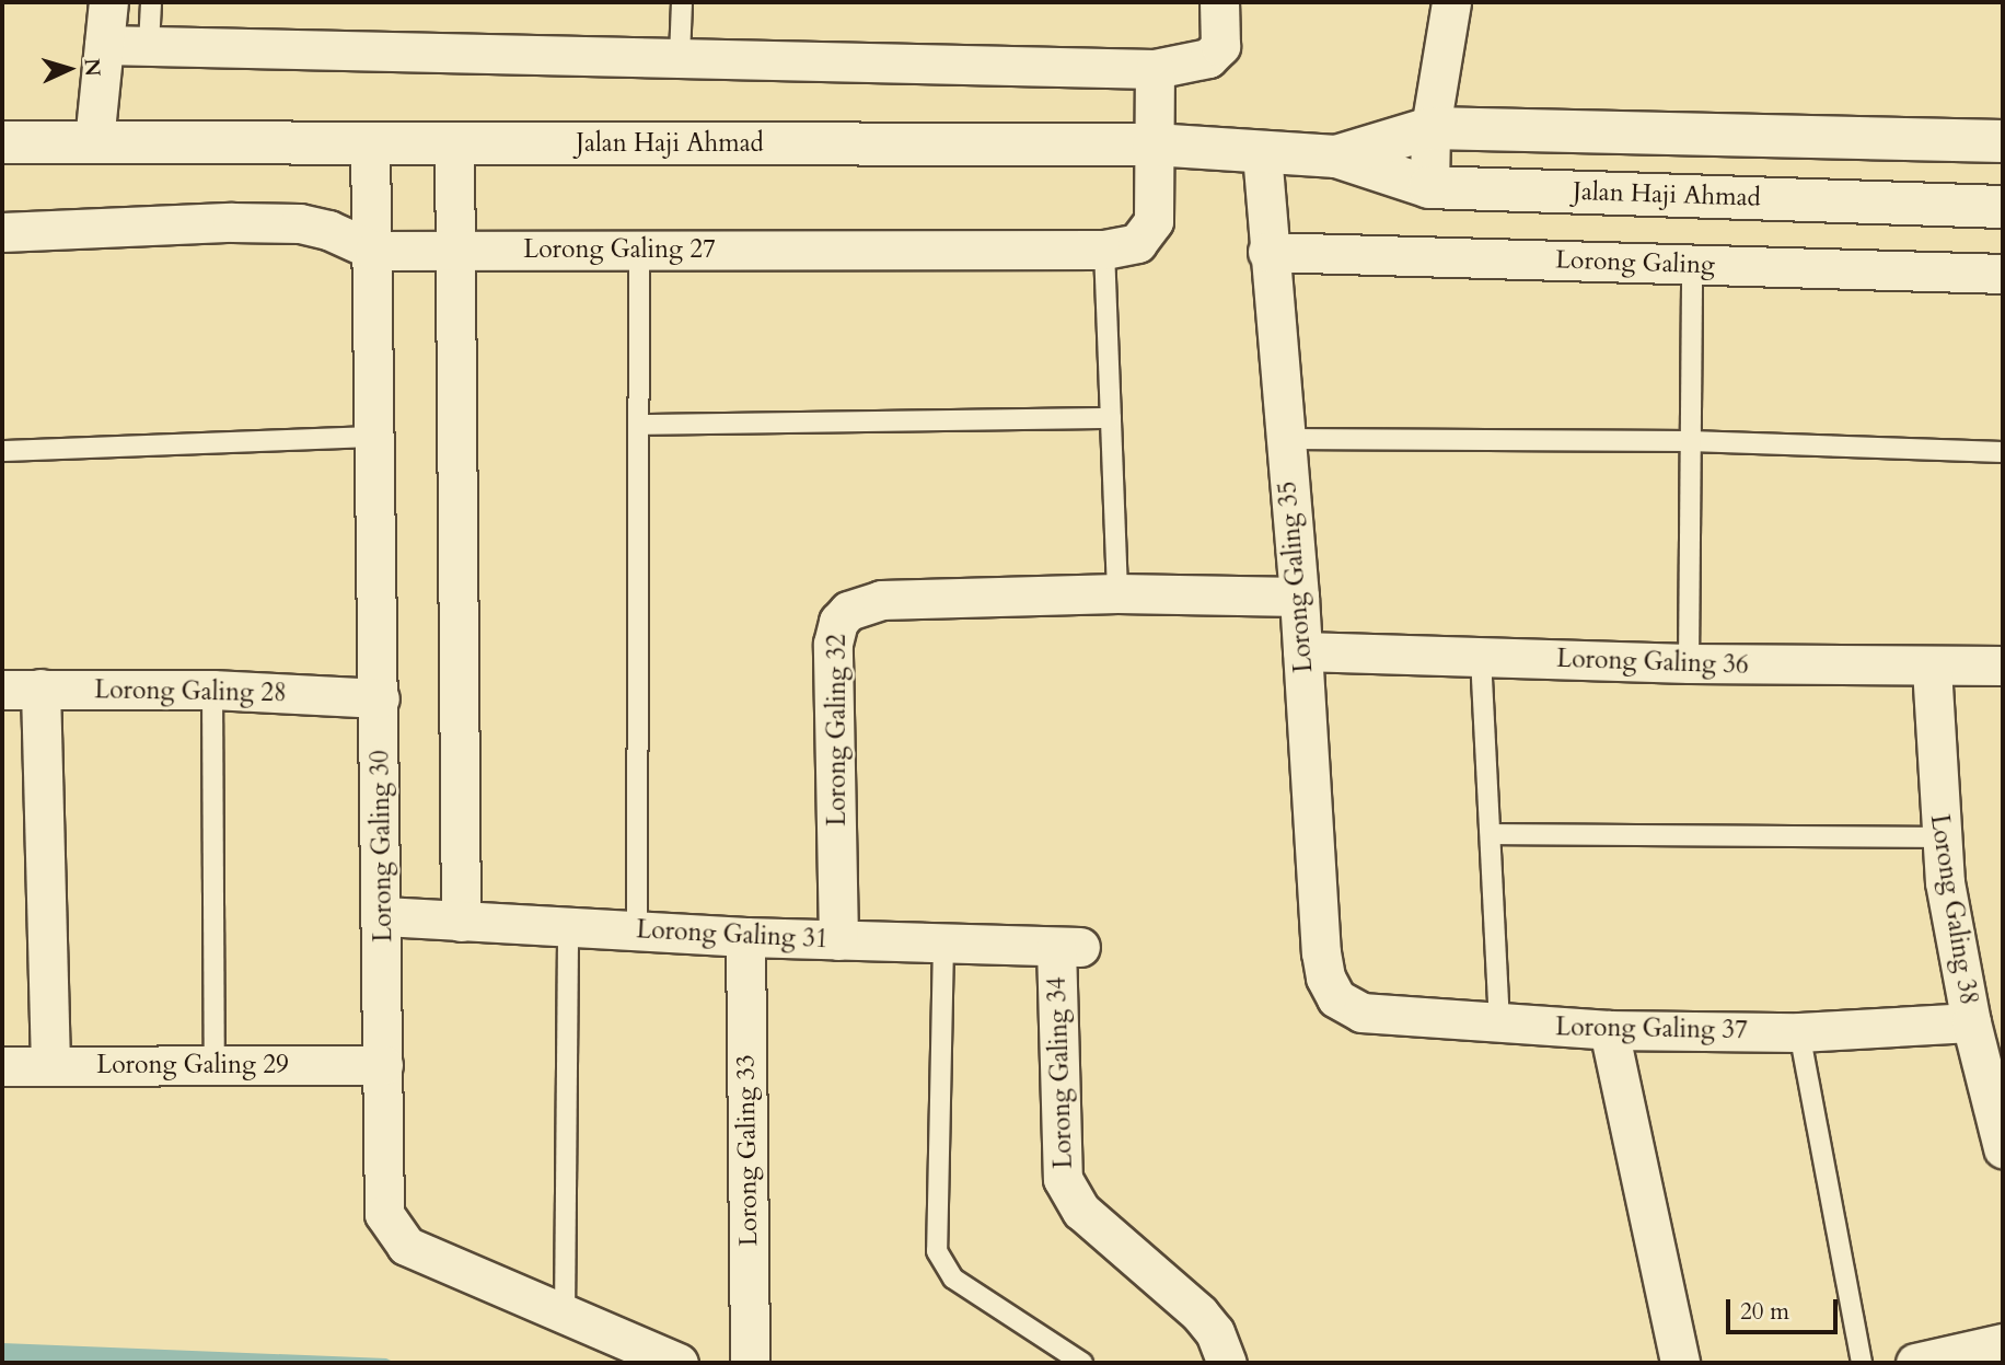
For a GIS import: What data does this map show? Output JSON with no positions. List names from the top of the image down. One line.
{"streets":{"street":["Jalan Haji Ahmad","Lorong Galing 27","Lorong Galing","Lorong Galing 35","Lorong Galing 36","Lorong Galing 28","Lorong Galing 32","Lorong Galing 30","Lorong Galing 38","Lorong Galing 31","Lorong Galing 37","Lorong Galing 29","Lorong Galing 34","Lorong Galing 33"]},"crossings":[["Jalan Haji Ahmad","Lorong Galing 27"],["Jalan Haji Ahmad","Lorong Galing 35"],["Jalan Haji Ahmad","Lorong Galing 30"],["Lorong Galing 27","Lorong Galing 30"],["Lorong Galing","Lorong Galing 35"],["Lorong Galing 35","Lorong Galing 36"],["Lorong Galing 35","Lorong Galing 32"],["Lorong Galing 35","Lorong Galing 37"],["Lorong Galing 36","Lorong Galing 38"],["Lorong Galing 28","Lorong Galing 30"],["Lorong Galing 32","Lorong Galing 31"],["Lorong Galing 30","Lorong Galing 31"],["Lorong Galing 30","Lorong Galing 29"],["Lorong Galing 38","Lorong Galing 37"],["Lorong Galing 31","Lorong Galing 34"],["Lorong Galing 31","Lorong Galing 33"]],"scale_bar":"20 m","north":"right"}
